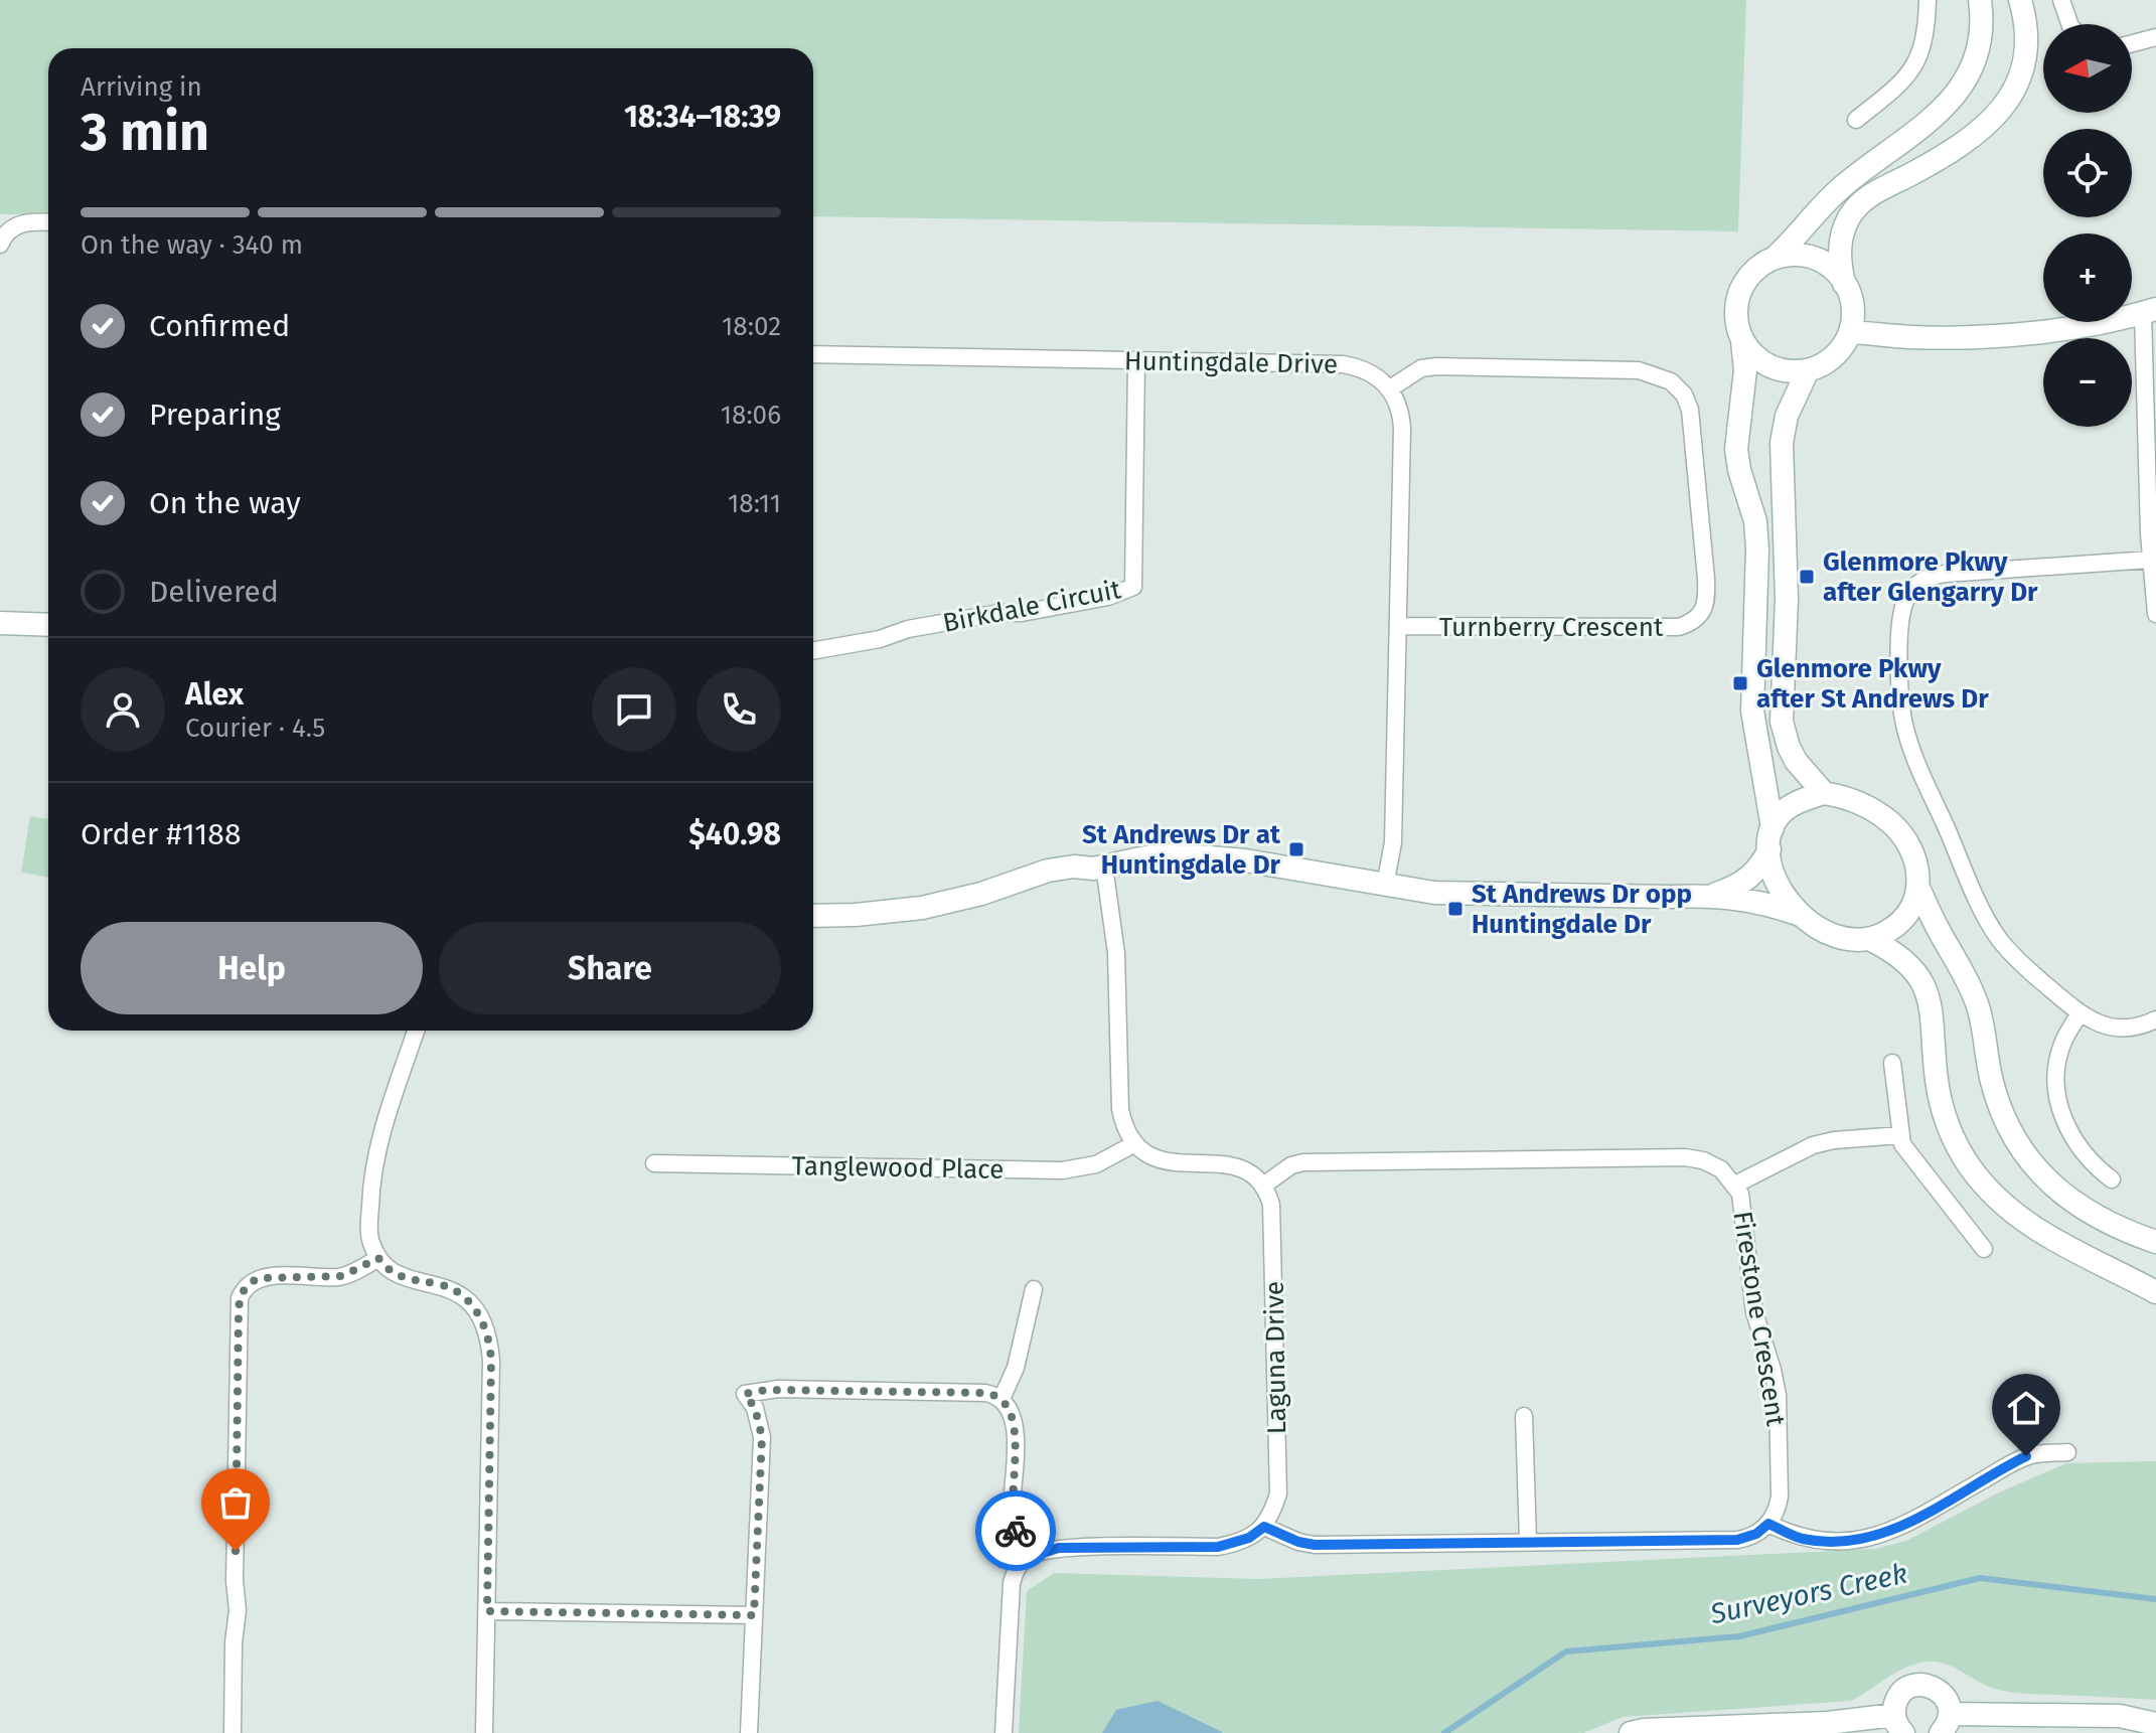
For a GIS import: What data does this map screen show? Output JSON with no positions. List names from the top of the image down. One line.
{"streets":{"street":["Huntingdale Drive","Birkdale Circuit","Turnberry Crescent","Tanglewood Place","Firestone Crescent","Laguna Drive"]},"crossings":[["Huntingdale Drive","Birkdale Circuit"],["Huntingdale Drive","Turnberry Crescent"],["Firestone Crescent","Laguna Drive"]],"water":["Surveyors Creek"],"places":{"transit":["Glenmore Pkwy after Glengarry Dr","Glenmore Pkwy after St Andrews Dr","St Andrews Dr at Huntingdale Dr","St Andrews Dr opp Huntingdale Dr"]},"north":"left","page":{"map_buttons":["+","−"],"heading":["3 min","Arriving in","18:34–18:39"],"panel":["Alex","Courier · 4.5","Order #1188","$40.98"],"bar":"On the way · 340 m","list":[["Confirmed","18:02"],["Preparing","18:06"],["On the way","18:11"],"Delivered"],"buttons":["Help","Share"]}}
